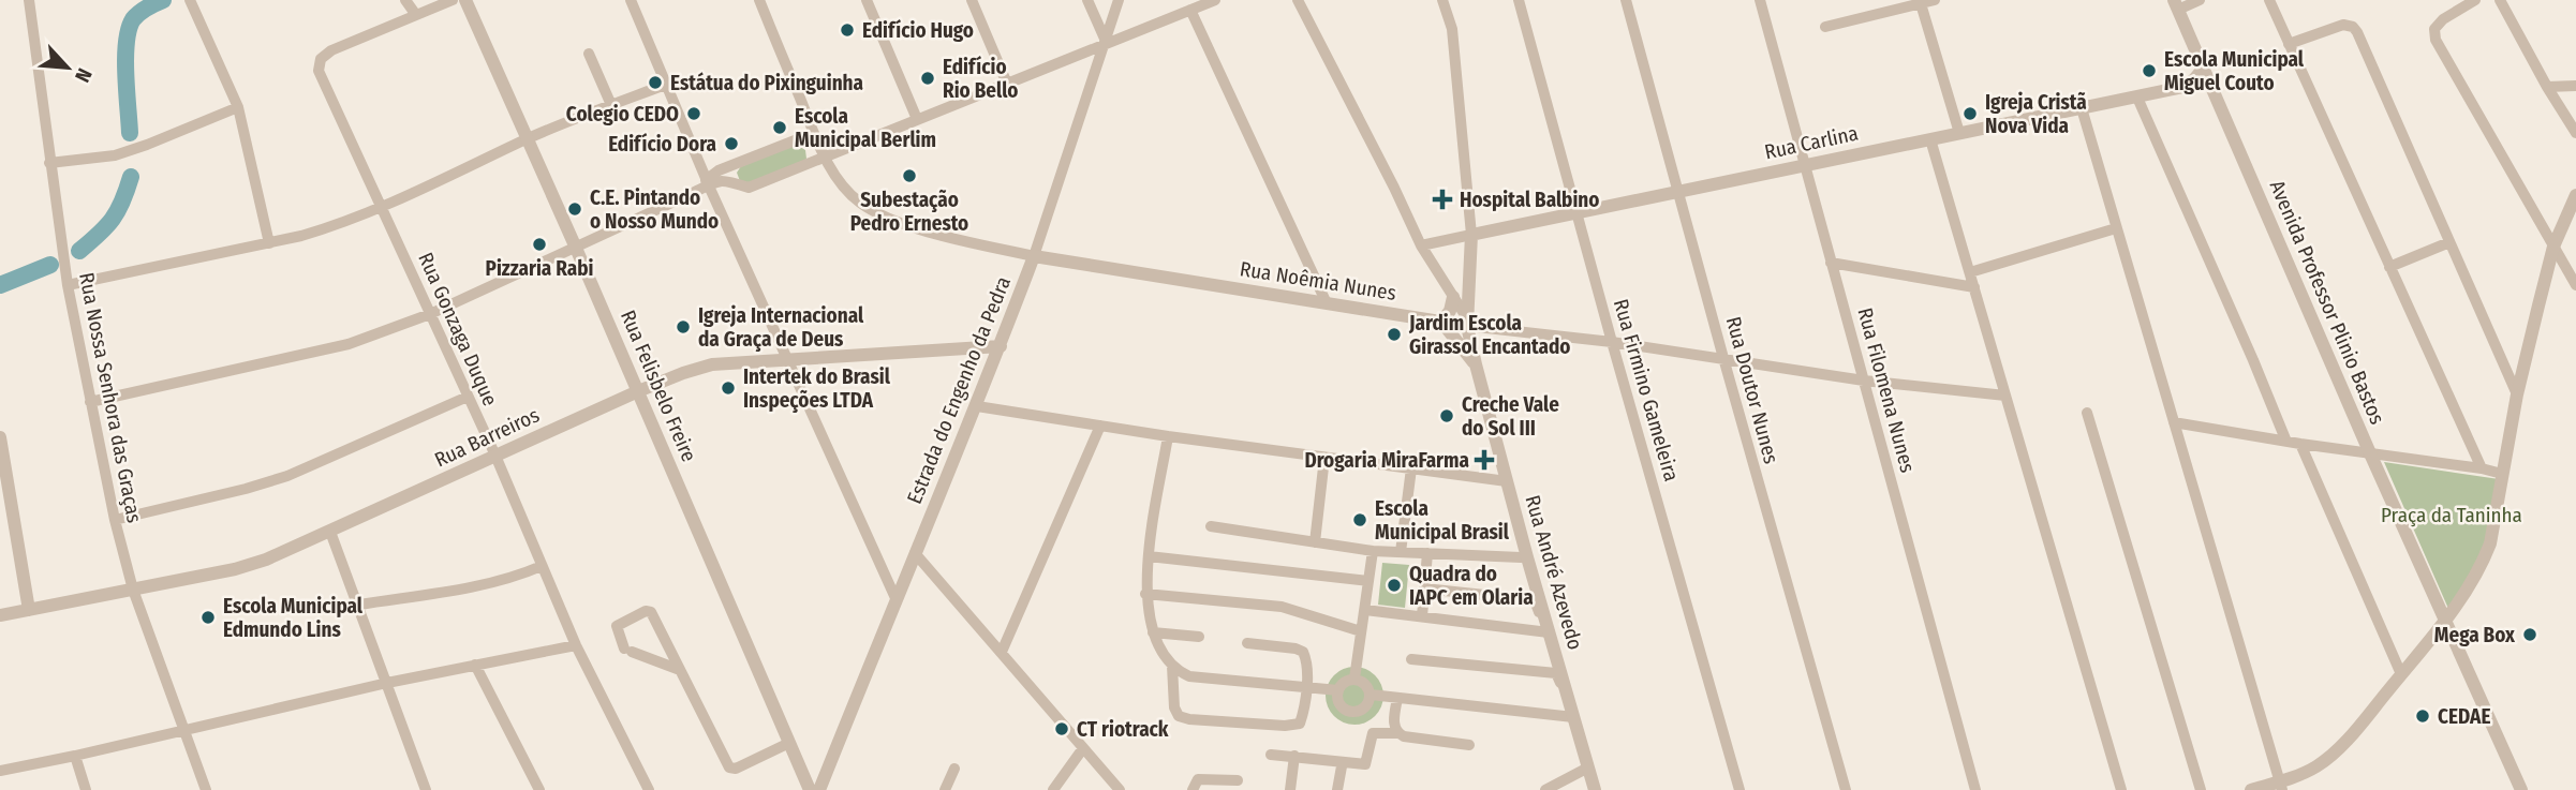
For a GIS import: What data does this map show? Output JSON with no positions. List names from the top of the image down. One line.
{"streets":{"street":["Rua Carlina","Rua Noêmia Nunes","Avenida Professor Plinio Bastos","Rua Gonzaga Duque","Rua Felisbelo Freire","Estrada do Engenho da Pedra","Rua Firmino Gameleira","Rua Doutor Nunes","Rua Filomena Nunes","Rua Nossa Senhora das Graças","Rua Barreiros","Rua André Azevedo"]},"crossings":[["Rua Carlina","Avenida Professor Plinio Bastos"],["Rua Carlina","Rua Firmino Gameleira"],["Rua Carlina","Rua Doutor Nunes"],["Rua Carlina","Rua Filomena Nunes"],["Rua Carlina","Rua André Azevedo"],["Rua Noêmia Nunes","Estrada do Engenho da Pedra"],["Rua Noêmia Nunes","Rua Firmino Gameleira"],["Rua Noêmia Nunes","Rua Doutor Nunes"],["Rua Noêmia Nunes","Rua Filomena Nunes"],["Rua Noêmia Nunes","Rua André Azevedo"],["Rua Gonzaga Duque","Rua Barreiros"],["Rua Felisbelo Freire","Rua Barreiros"],["Estrada do Engenho da Pedra","Rua Barreiros"],["Rua Nossa Senhora das Graças","Rua Barreiros"]],"parks":["Praça da Taninha"],"places":{"other":["Edifício Hugo","Escola Municipal Miguel Couto","Edifício Rio Bello","Estátua do Pixinguinha","Colegio CEDO","Igreja Cristã Nova Vida","Escola Municipal Berlim","Edifício Dora","Subestação Pedro Ernesto","C.E. Pintando o Nosso Mundo","Pizzaria Rabi","Igreja Internacional da Graça de Deus","Jardim Escola Girassol Encantado","Intertek do Brasil Inspeções LTDA","Creche Vale do Sol III","Escola Municipal Brasil","Quadra do IAPC em Olaria","Escola Municipal Edmundo Lins","Mega Box","CEDAE","CT riotrack"],"health":["Hospital Balbino","Drogaria MiraFarma"]},"north":"bottom right"}
